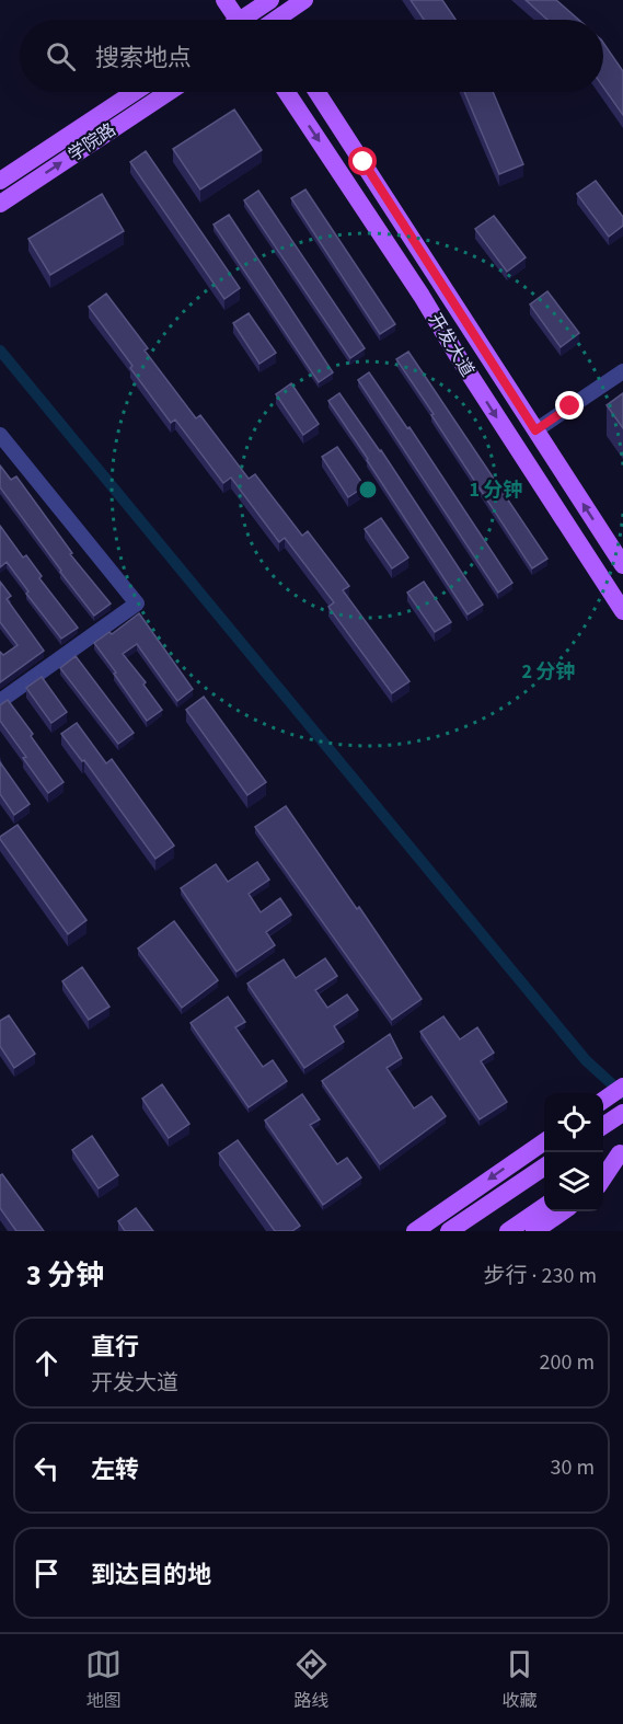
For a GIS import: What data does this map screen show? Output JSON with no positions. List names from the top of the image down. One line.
{"streets":{"main road":["学院路","开发大道"]},"page":{"search":"搜索地点","heading":["3 分钟","步行 · 230 m"],"list":[["直行","开发大道","200 m"],["左转","30 m"],"到达目的地"],"nav":["地图","路线","收藏"]},"rings":["1 分钟","2 分钟"]}
